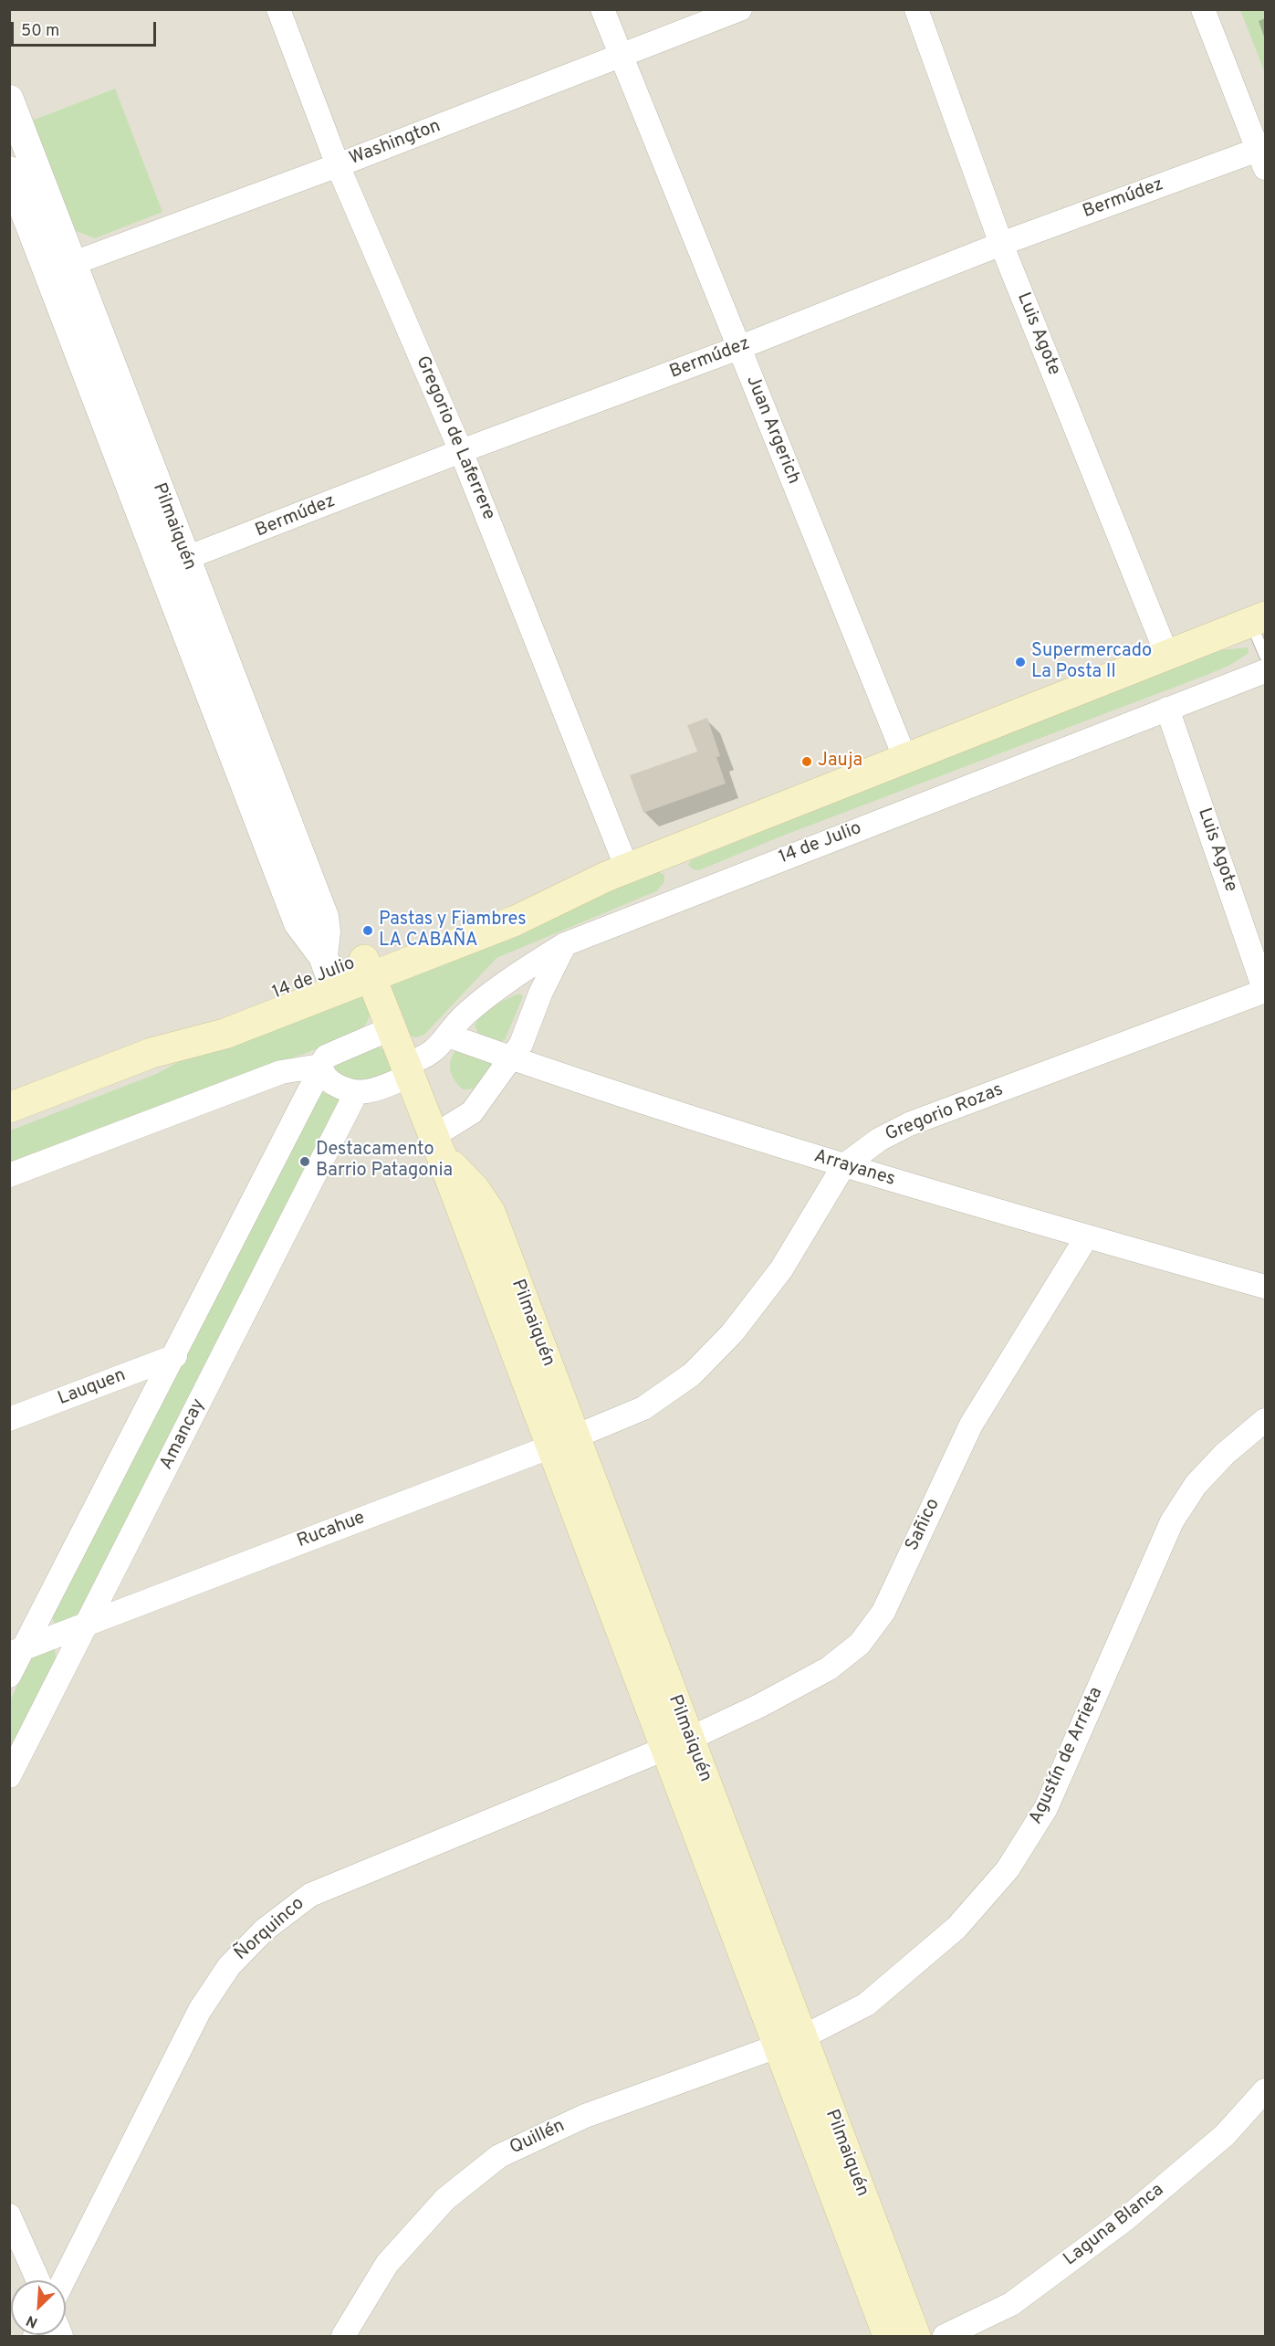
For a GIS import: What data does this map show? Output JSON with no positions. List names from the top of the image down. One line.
{"streets":{"main road":["Pilmaiquén","14 de Julio"],"street":["Washington","Bermúdez","Luis Agote","Juan Argerich","Gregorio de Laferrere","Gregorio Rozas","Arrayanes","Lauquen","Amancay","Sañico","Rucahue","Agustín de Arrieta","Ñorquinco","Quillén","Laguna Blanca"]},"crossings":[["Washington","Juan Argerich"],["Washington","Gregorio de Laferrere"],["Washington","Pilmaiquén"],["Bermúdez","Luis Agote"],["Bermúdez","Juan Argerich"],["Bermúdez","Gregorio de Laferrere"],["Bermúdez","Pilmaiquén"],["Luis Agote","14 de Julio"],["Luis Agote","Gregorio Rozas"],["Juan Argerich","14 de Julio"],["Gregorio de Laferrere","14 de Julio"],["Pilmaiquén","14 de Julio"],["Pilmaiquén","Gregorio Rozas"],["Pilmaiquén","Sañico"],["Pilmaiquén","Rucahue"],["Pilmaiquén","Agustín de Arrieta"],["Pilmaiquén","Ñorquinco"],["Pilmaiquén","Quillén"],["14 de Julio","Arrayanes"],["14 de Julio","Amancay"],["Gregorio Rozas","Arrayanes"],["Gregorio Rozas","Rucahue"],["Arrayanes","Sañico"],["Amancay","Rucahue"],["Sañico","Ñorquinco"],["Agustín de Arrieta","Quillén"]],"places":["Supermercado La Posta II","Jauja","Pastas y Fiambres LA CABAÑA","Destacamento Barrio Patagonia"],"scale_bar":"50 m","north":"bottom left"}
